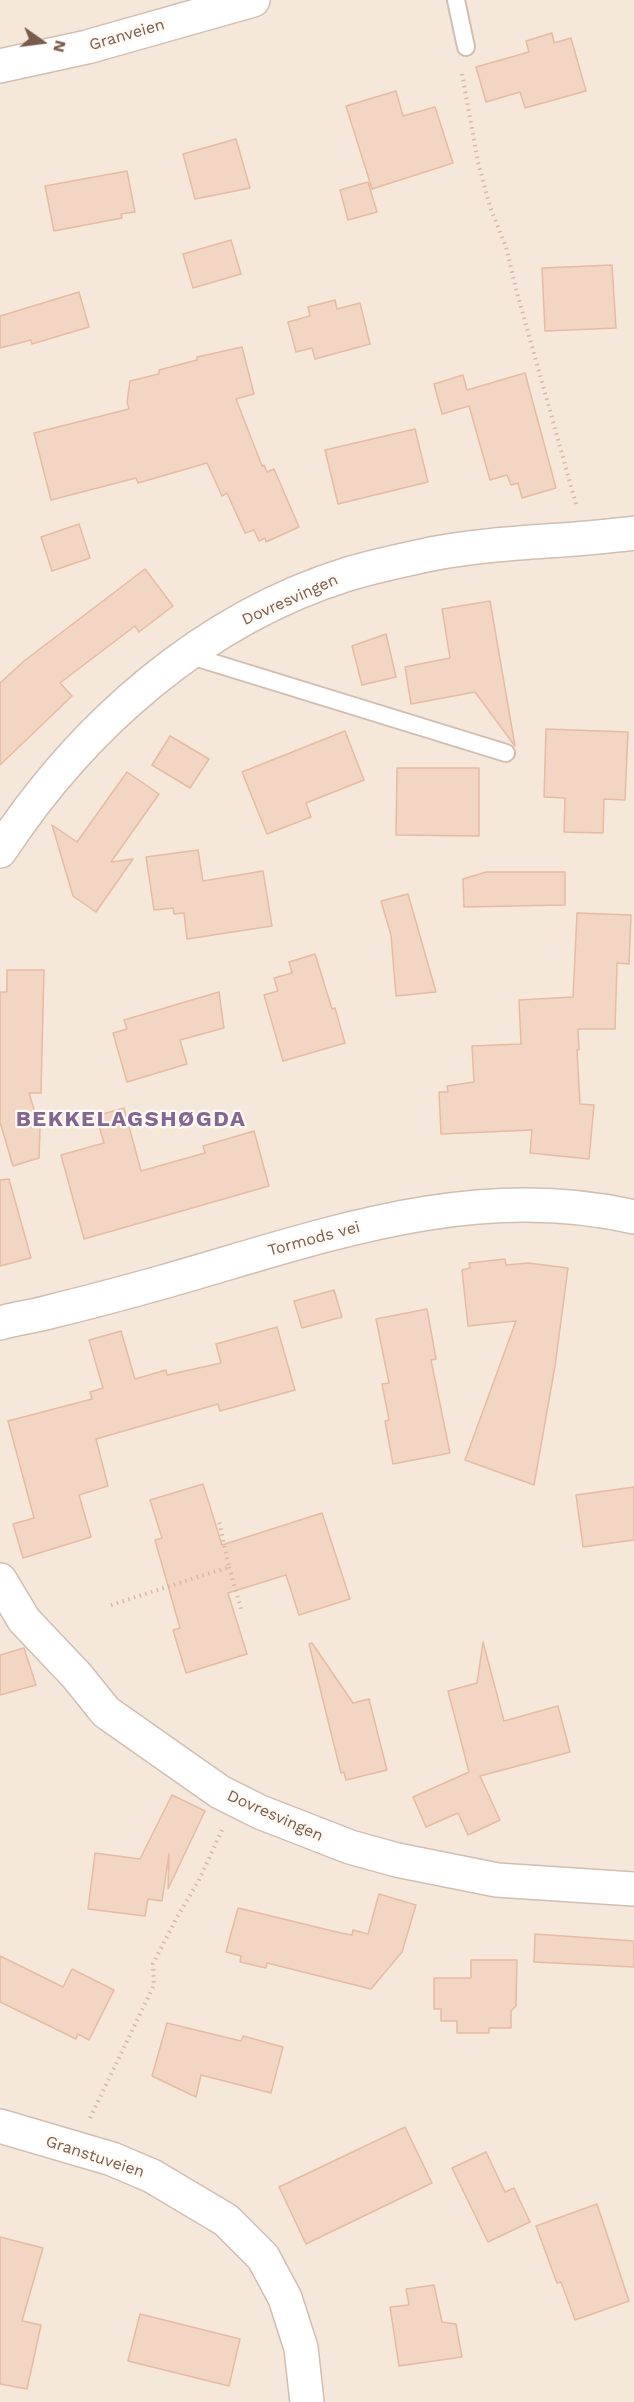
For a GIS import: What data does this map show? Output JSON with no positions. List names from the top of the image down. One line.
{"streets":{"street":["Granveien","Dovresvingen","Tormods vei","Granstuveien"]},"districts":["BEKKELAGSHØGDA"],"north":"right"}
